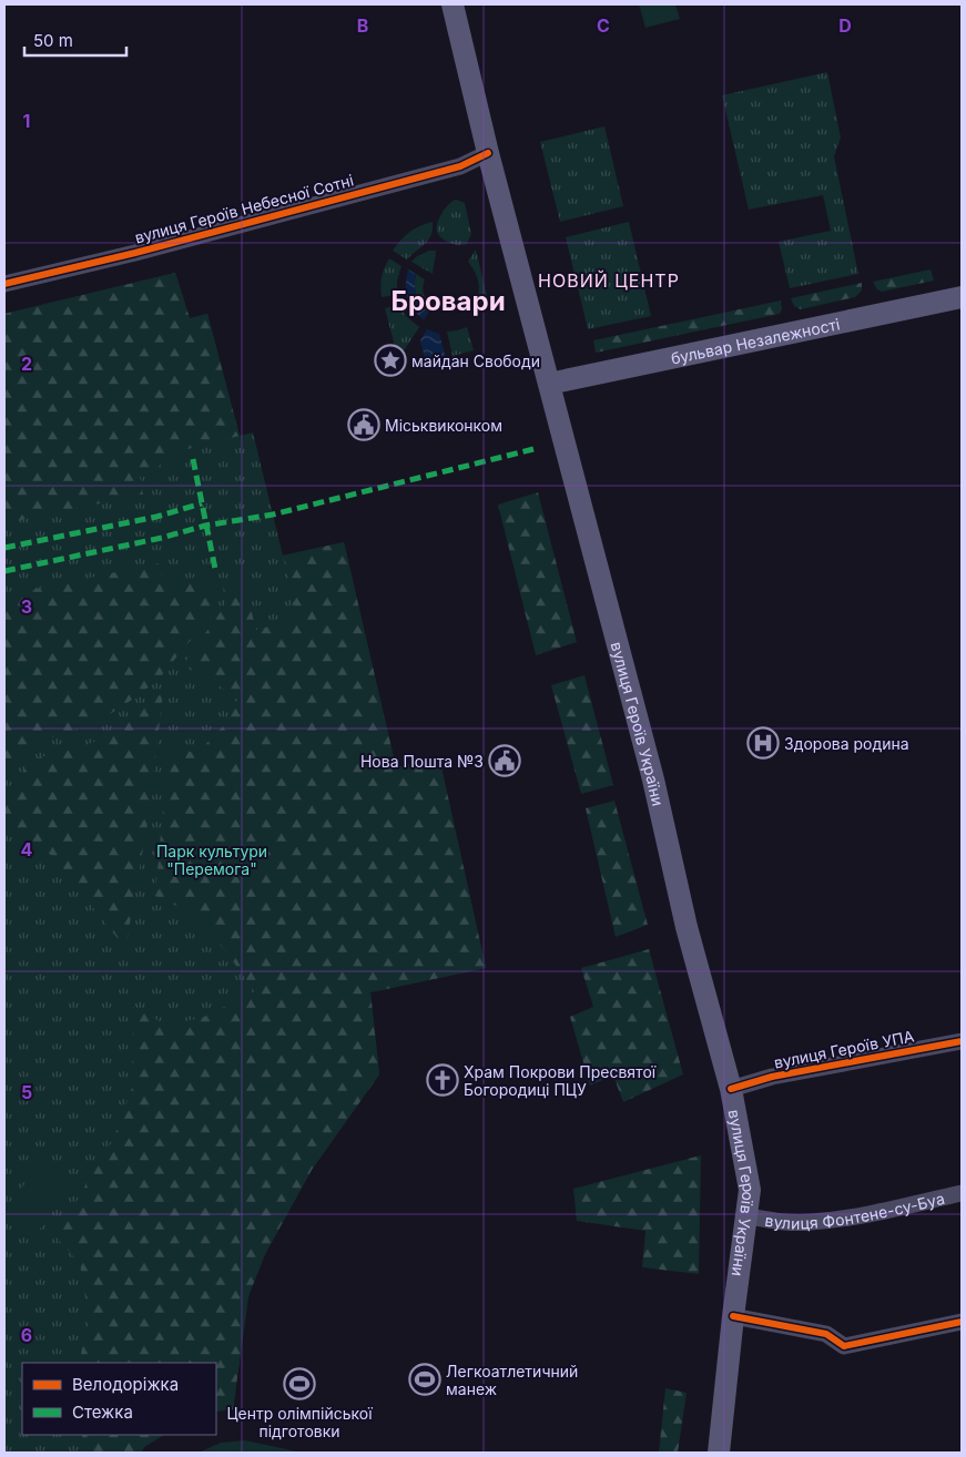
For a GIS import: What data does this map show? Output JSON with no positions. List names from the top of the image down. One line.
{"streets":{"main road":["бульвар Незалежності","вулиця Героїв України"],"street":["вулиця Героїв Небесної Сотні","вулиця Героїв УПА","вулиця Фонтене-су-Буа"]},"crossings":[["вулиця Героїв Небесної Сотні","вулиця Героїв України"],["бульвар Незалежності","вулиця Героїв України"],["вулиця Героїв України","вулиця Героїв УПА"],["вулиця Героїв України","вулиця Фонтене-су-Буа"]],"districts":["НОВИЙ ЦЕНТР","Бровари"],"parks":["Парк культури \"Перемога\""],"places":{"place":["майдан Свободи"],"public building":["Міськвиконком","Нова Пошта №3"],"hospital":["Здорова родина"],"church":["Храм Покрови Пресвятої Богородиці ПЦУ"],"sports":["Легкоатлетичний манеж","Центр олімпійської підготовки"]},"legend":["Велодоріжка","Стежка"],"scale_bar":"50 m","grid":{"columns":["B","C","D"],"rows":["1","2","3","4","5","6"]}}
